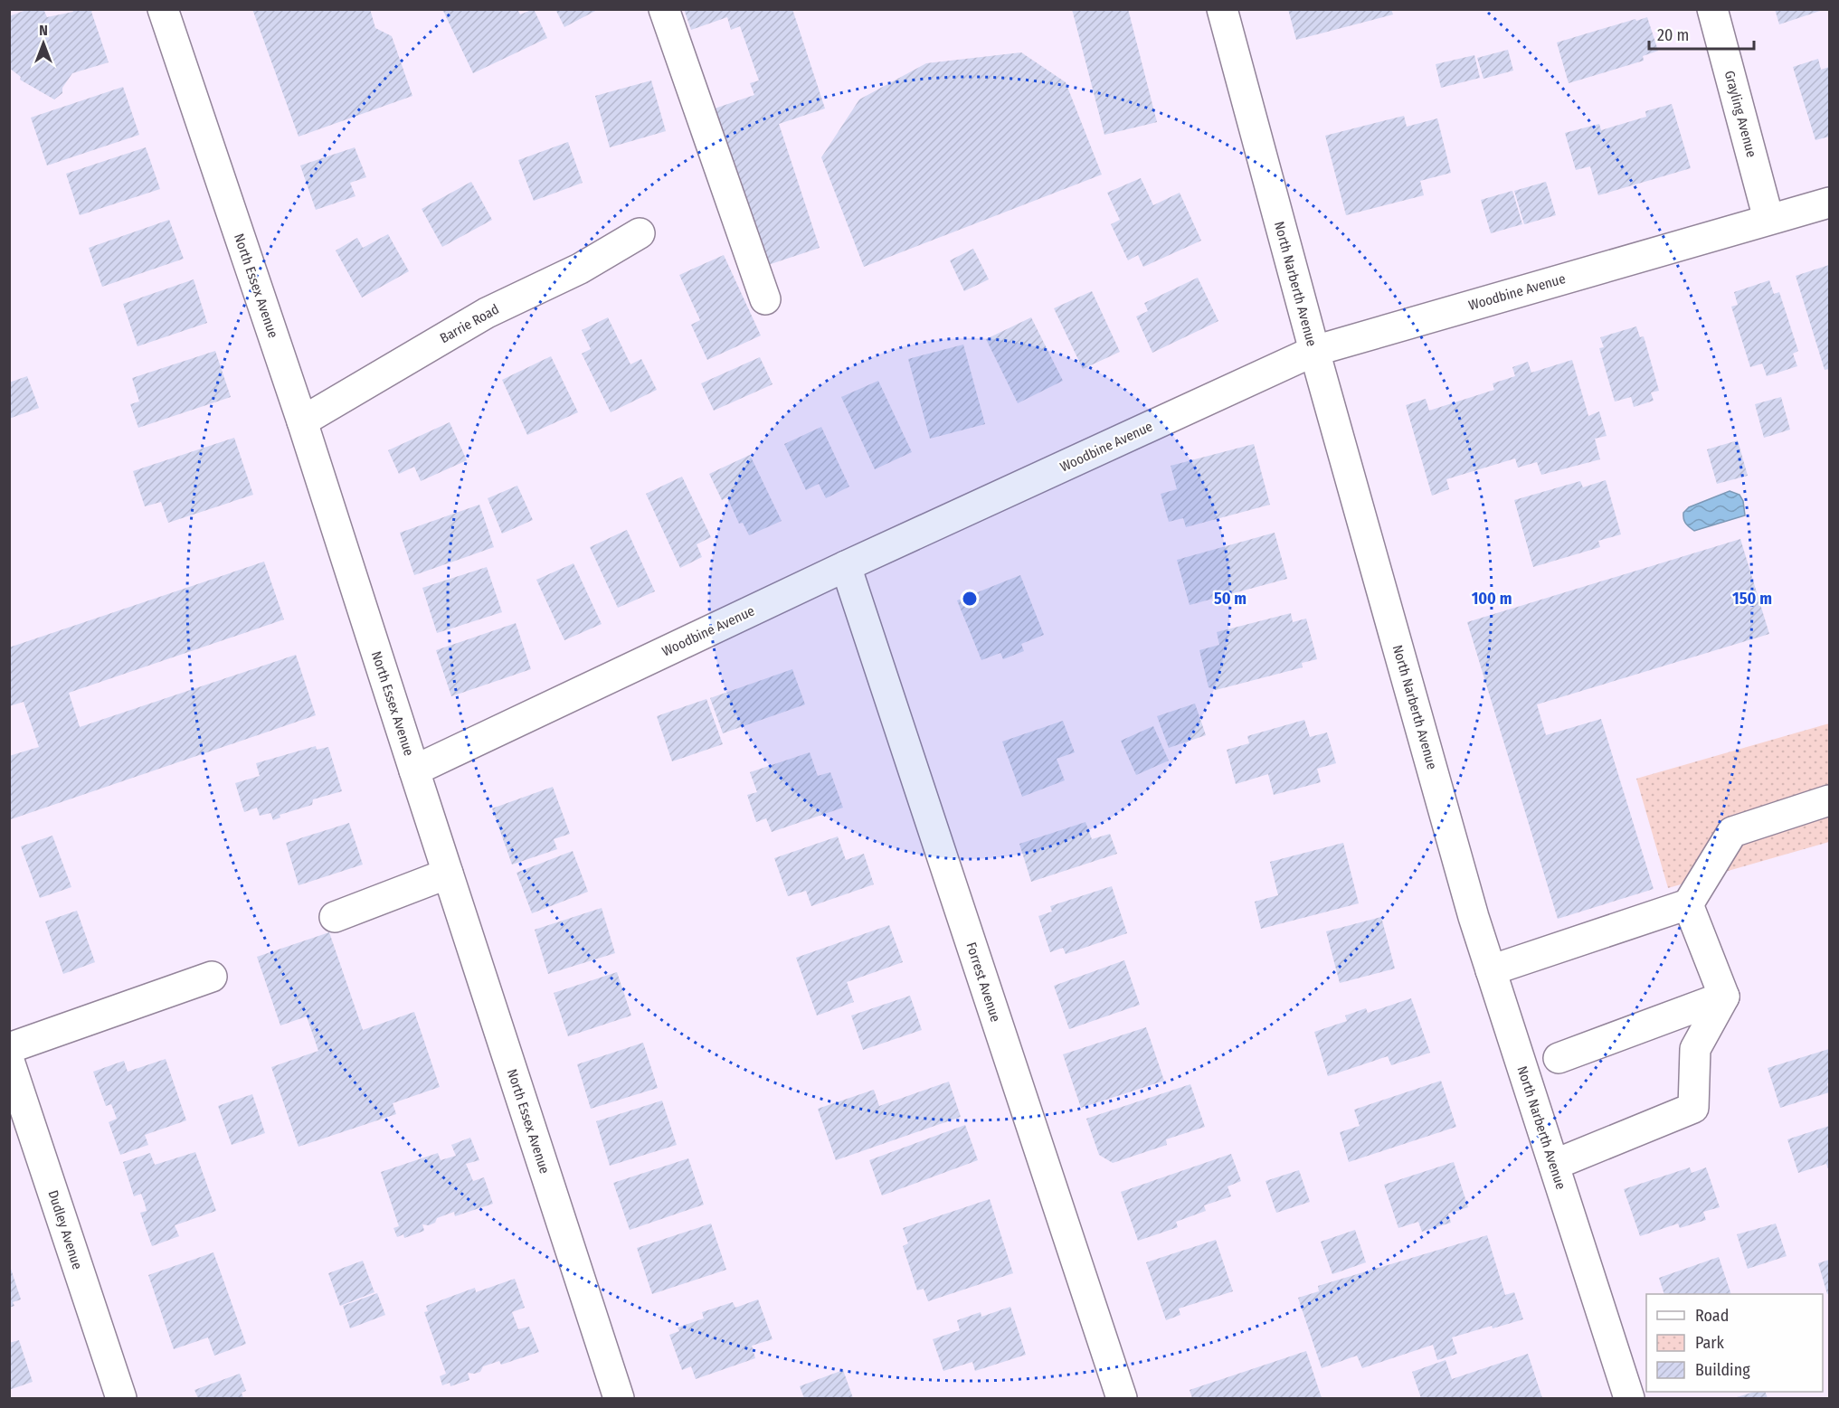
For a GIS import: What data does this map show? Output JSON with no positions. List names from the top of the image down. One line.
{"streets":{"street":["Grayling Avenue","North Narberth Avenue","North Essex Avenue","Woodbine Avenue","Barrie Road","Forrest Avenue","Dudley Avenue"]},"crossings":[["Grayling Avenue","Woodbine Avenue"],["North Narberth Avenue","Woodbine Avenue"],["North Essex Avenue","Woodbine Avenue"],["North Essex Avenue","Barrie Road"],["Woodbine Avenue","Forrest Avenue"]],"legend":["Road","Park","Building"],"scale_bar":"20 m","north":"top","rings":["50 m","100 m","150 m"]}
